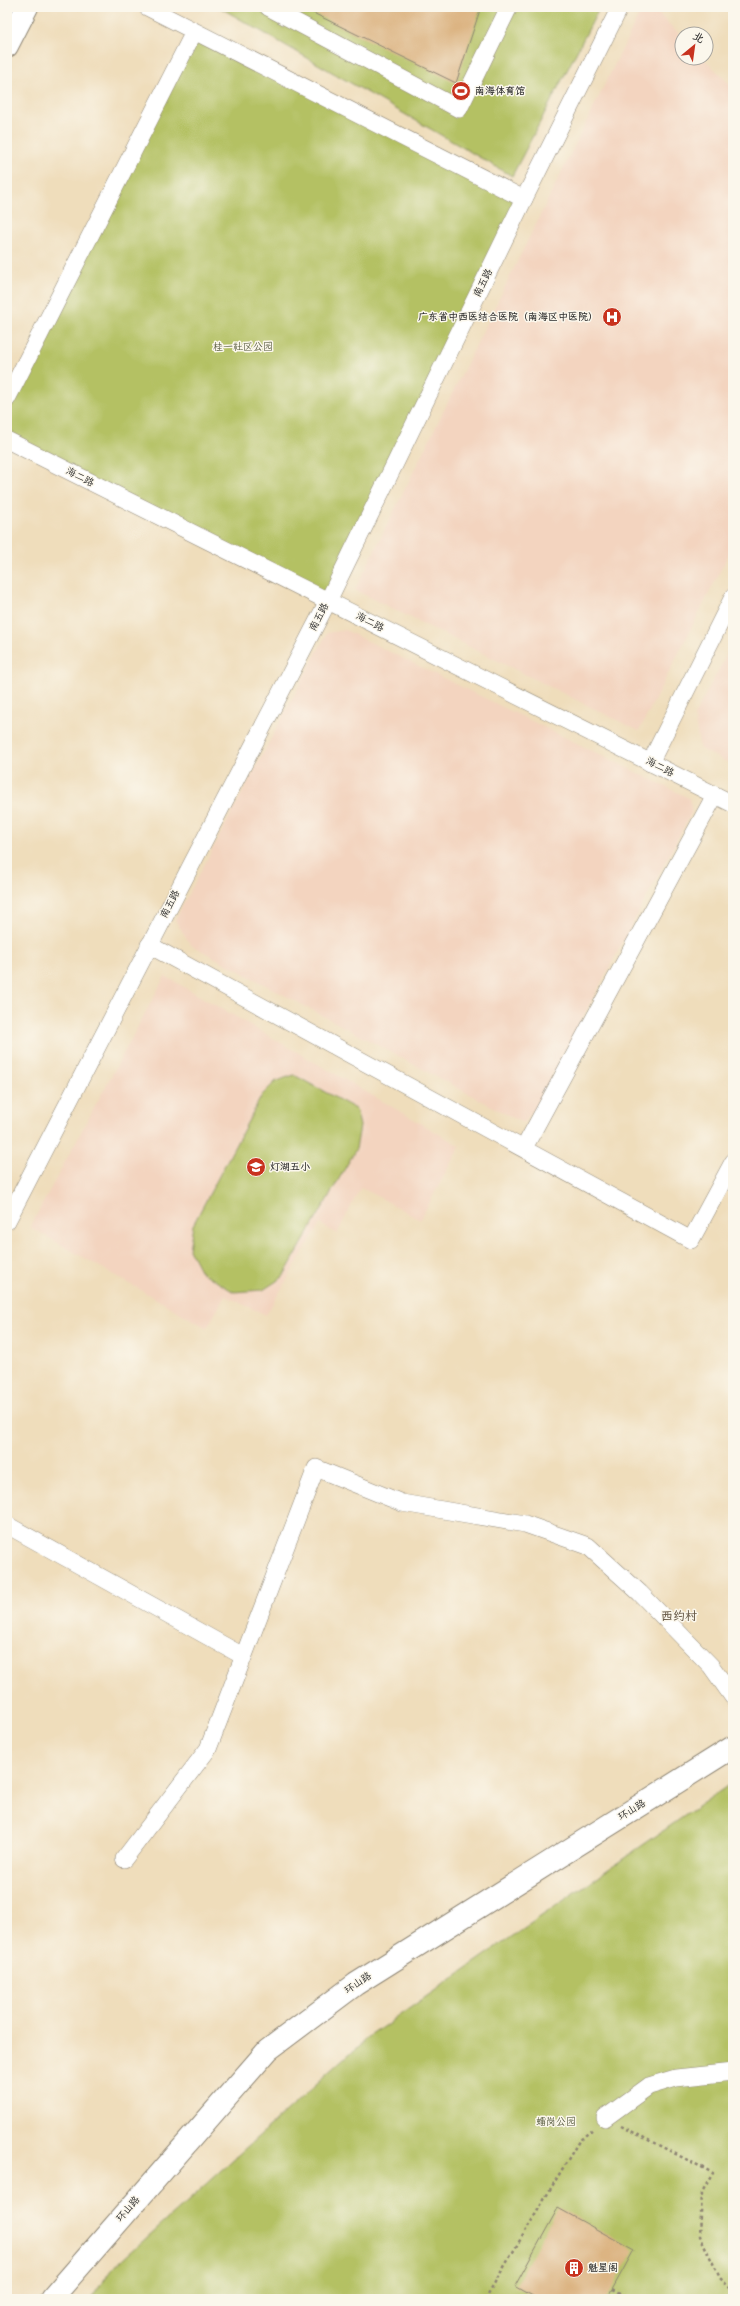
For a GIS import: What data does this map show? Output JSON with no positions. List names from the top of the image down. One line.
{"streets":{"main road":["环山路"],"street":["南五路","海二路"]},"crossings":[["南五路","海二路"]],"districts":["西约村"],"parks":["桂一社区公园","𧒽岗公园"],"places":{"sports":["南海体育馆"],"hospital":["广东省中西医结合医院（南海区中医院）"],"school or university":["灯湖五小"],"building":["魁星阁"]},"north":"top right"}
